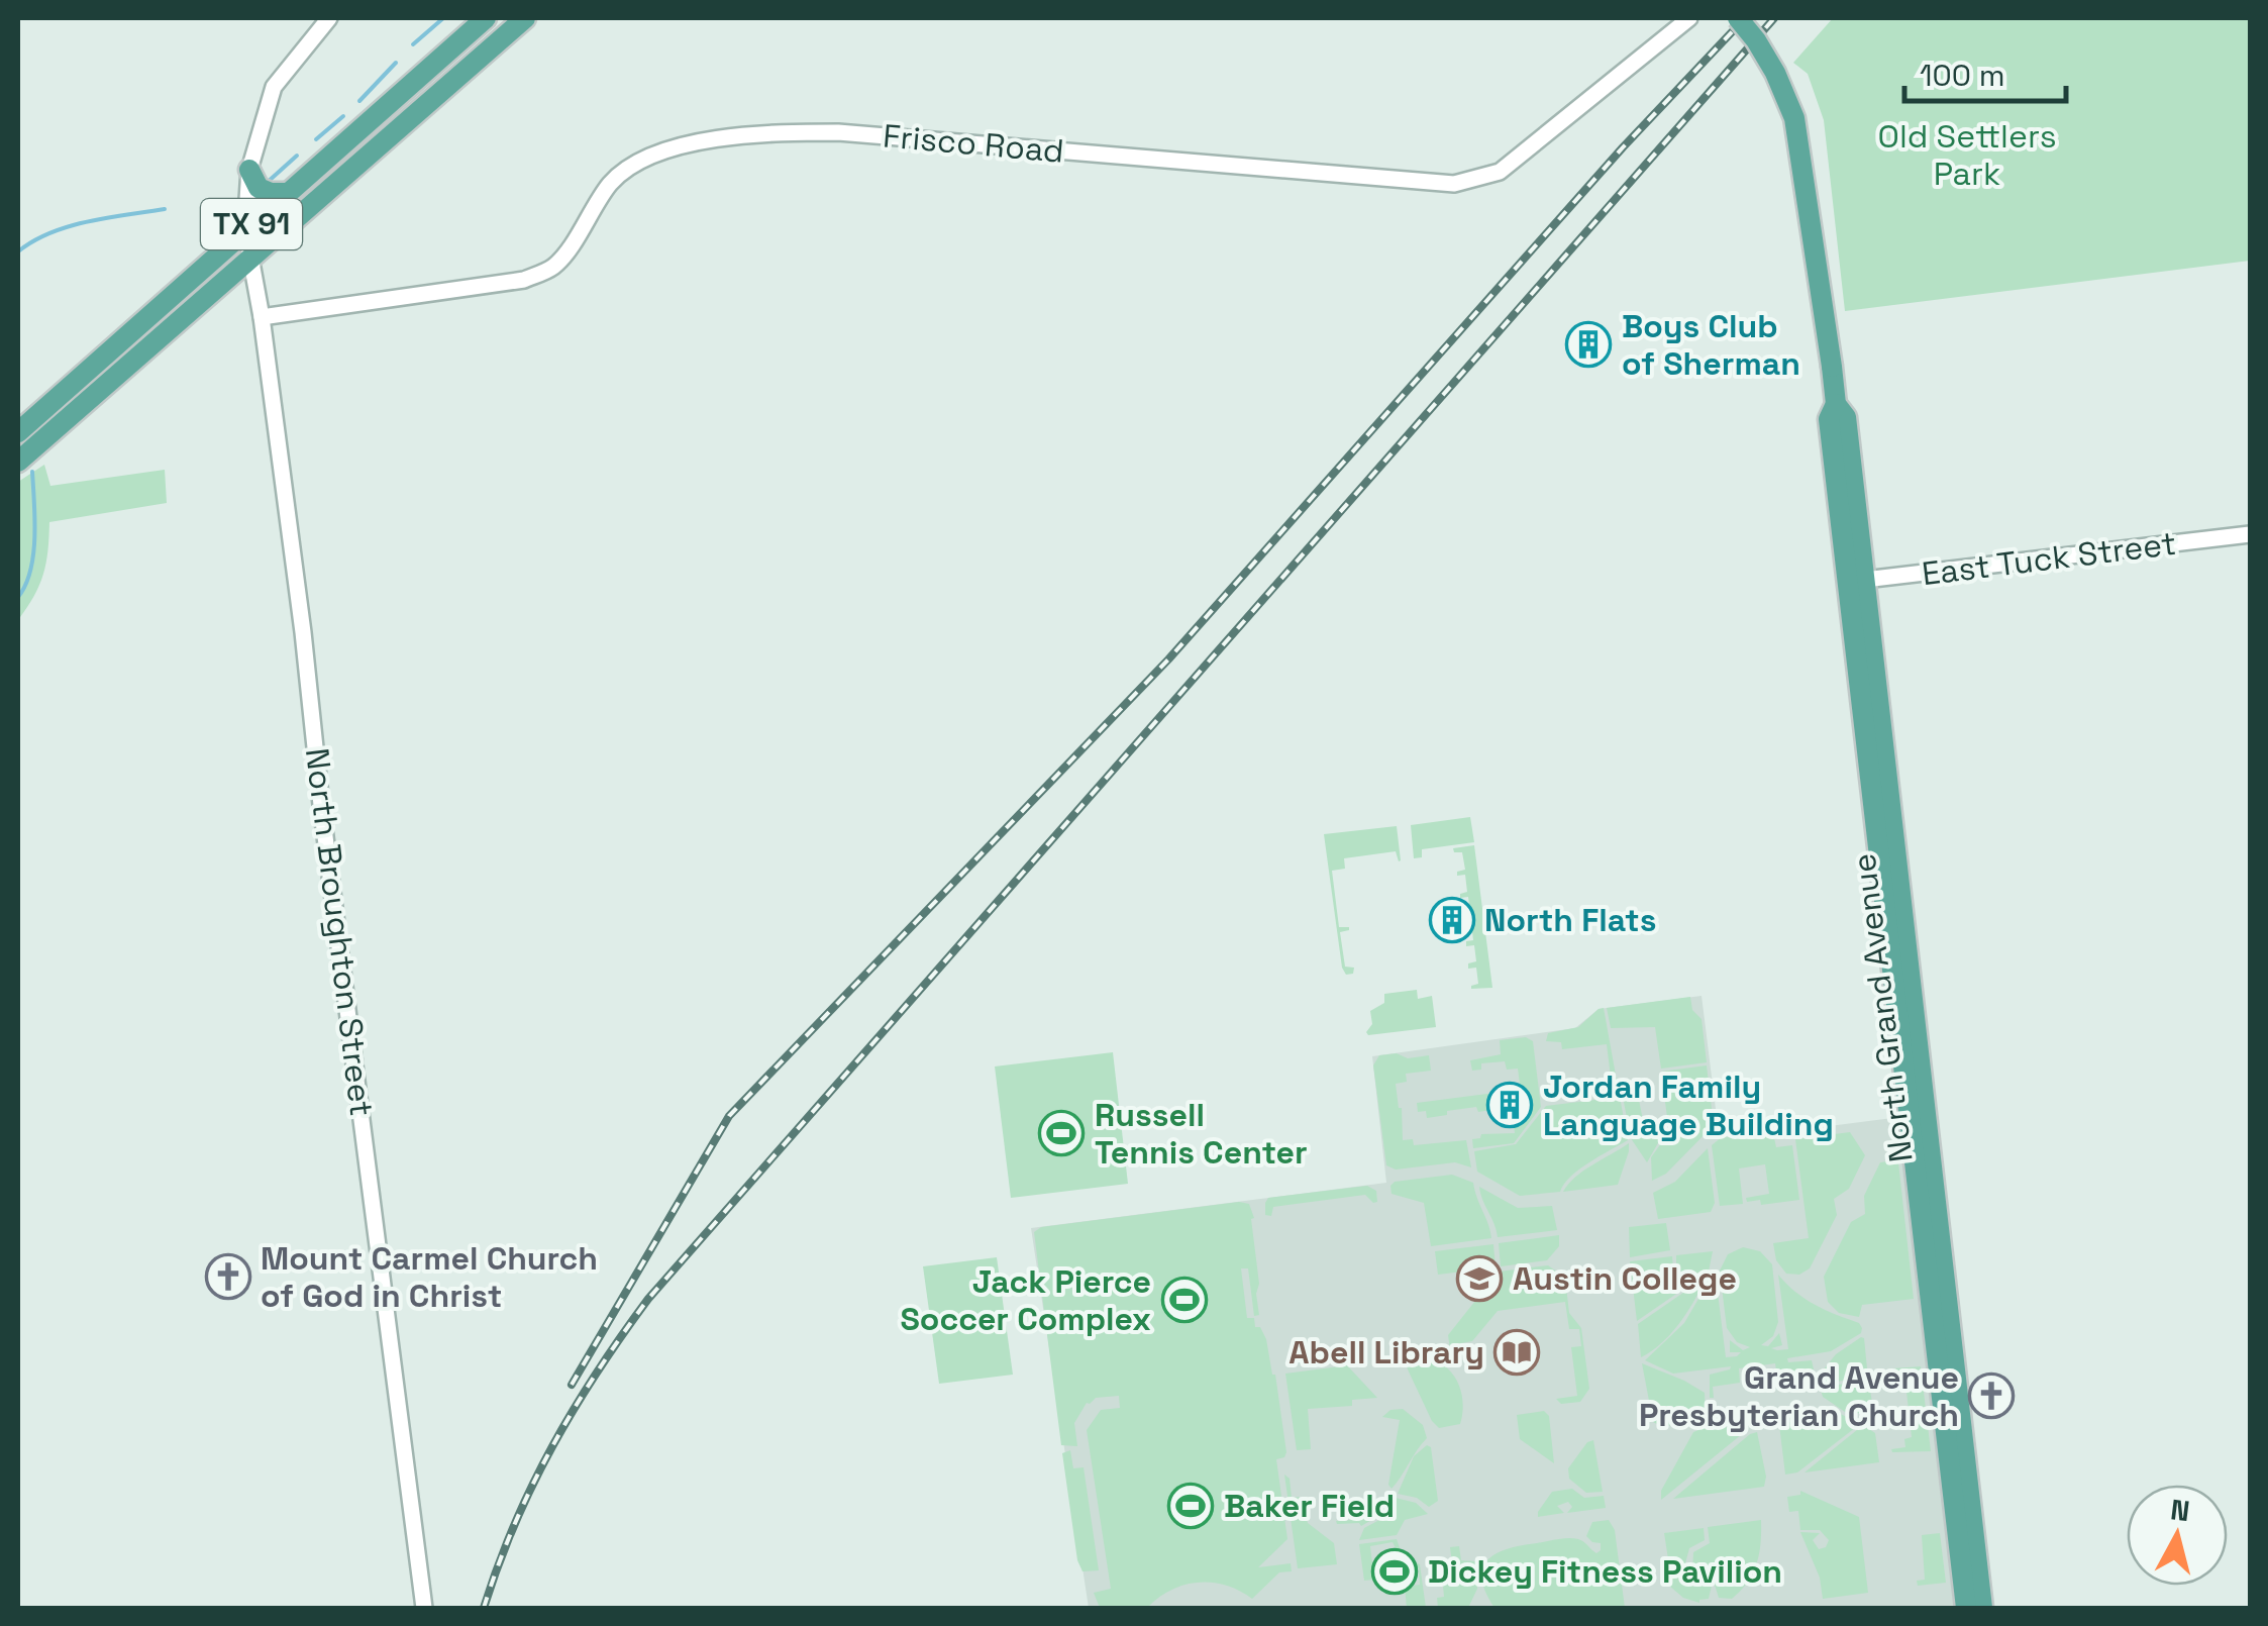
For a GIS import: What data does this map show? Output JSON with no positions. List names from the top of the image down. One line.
{"streets":{"main road":["TX 91","North Grand Avenue"],"street":["Frisco Road","East Tuck Street","North Broughton Street"]},"crossings":[["Frisco Road","North Broughton Street"],["TX 91","North Broughton Street"],["East Tuck Street","North Grand Avenue"]],"parks":["Old Settlers Park"],"places":{"building":["Boys Club of Sherman","North Flats","Jordan Family Language Building"],"sports":["Russell Tennis Center","Jack Pierce Soccer Complex","Baker Field","Dickey Fitness Pavilion"],"church":["Mount Carmel Church of God in Christ","Grand Avenue Presbyterian Church"],"school or university":["Austin College"],"library":["Abell Library"]},"scale_bar":"100 m","north":"top"}
